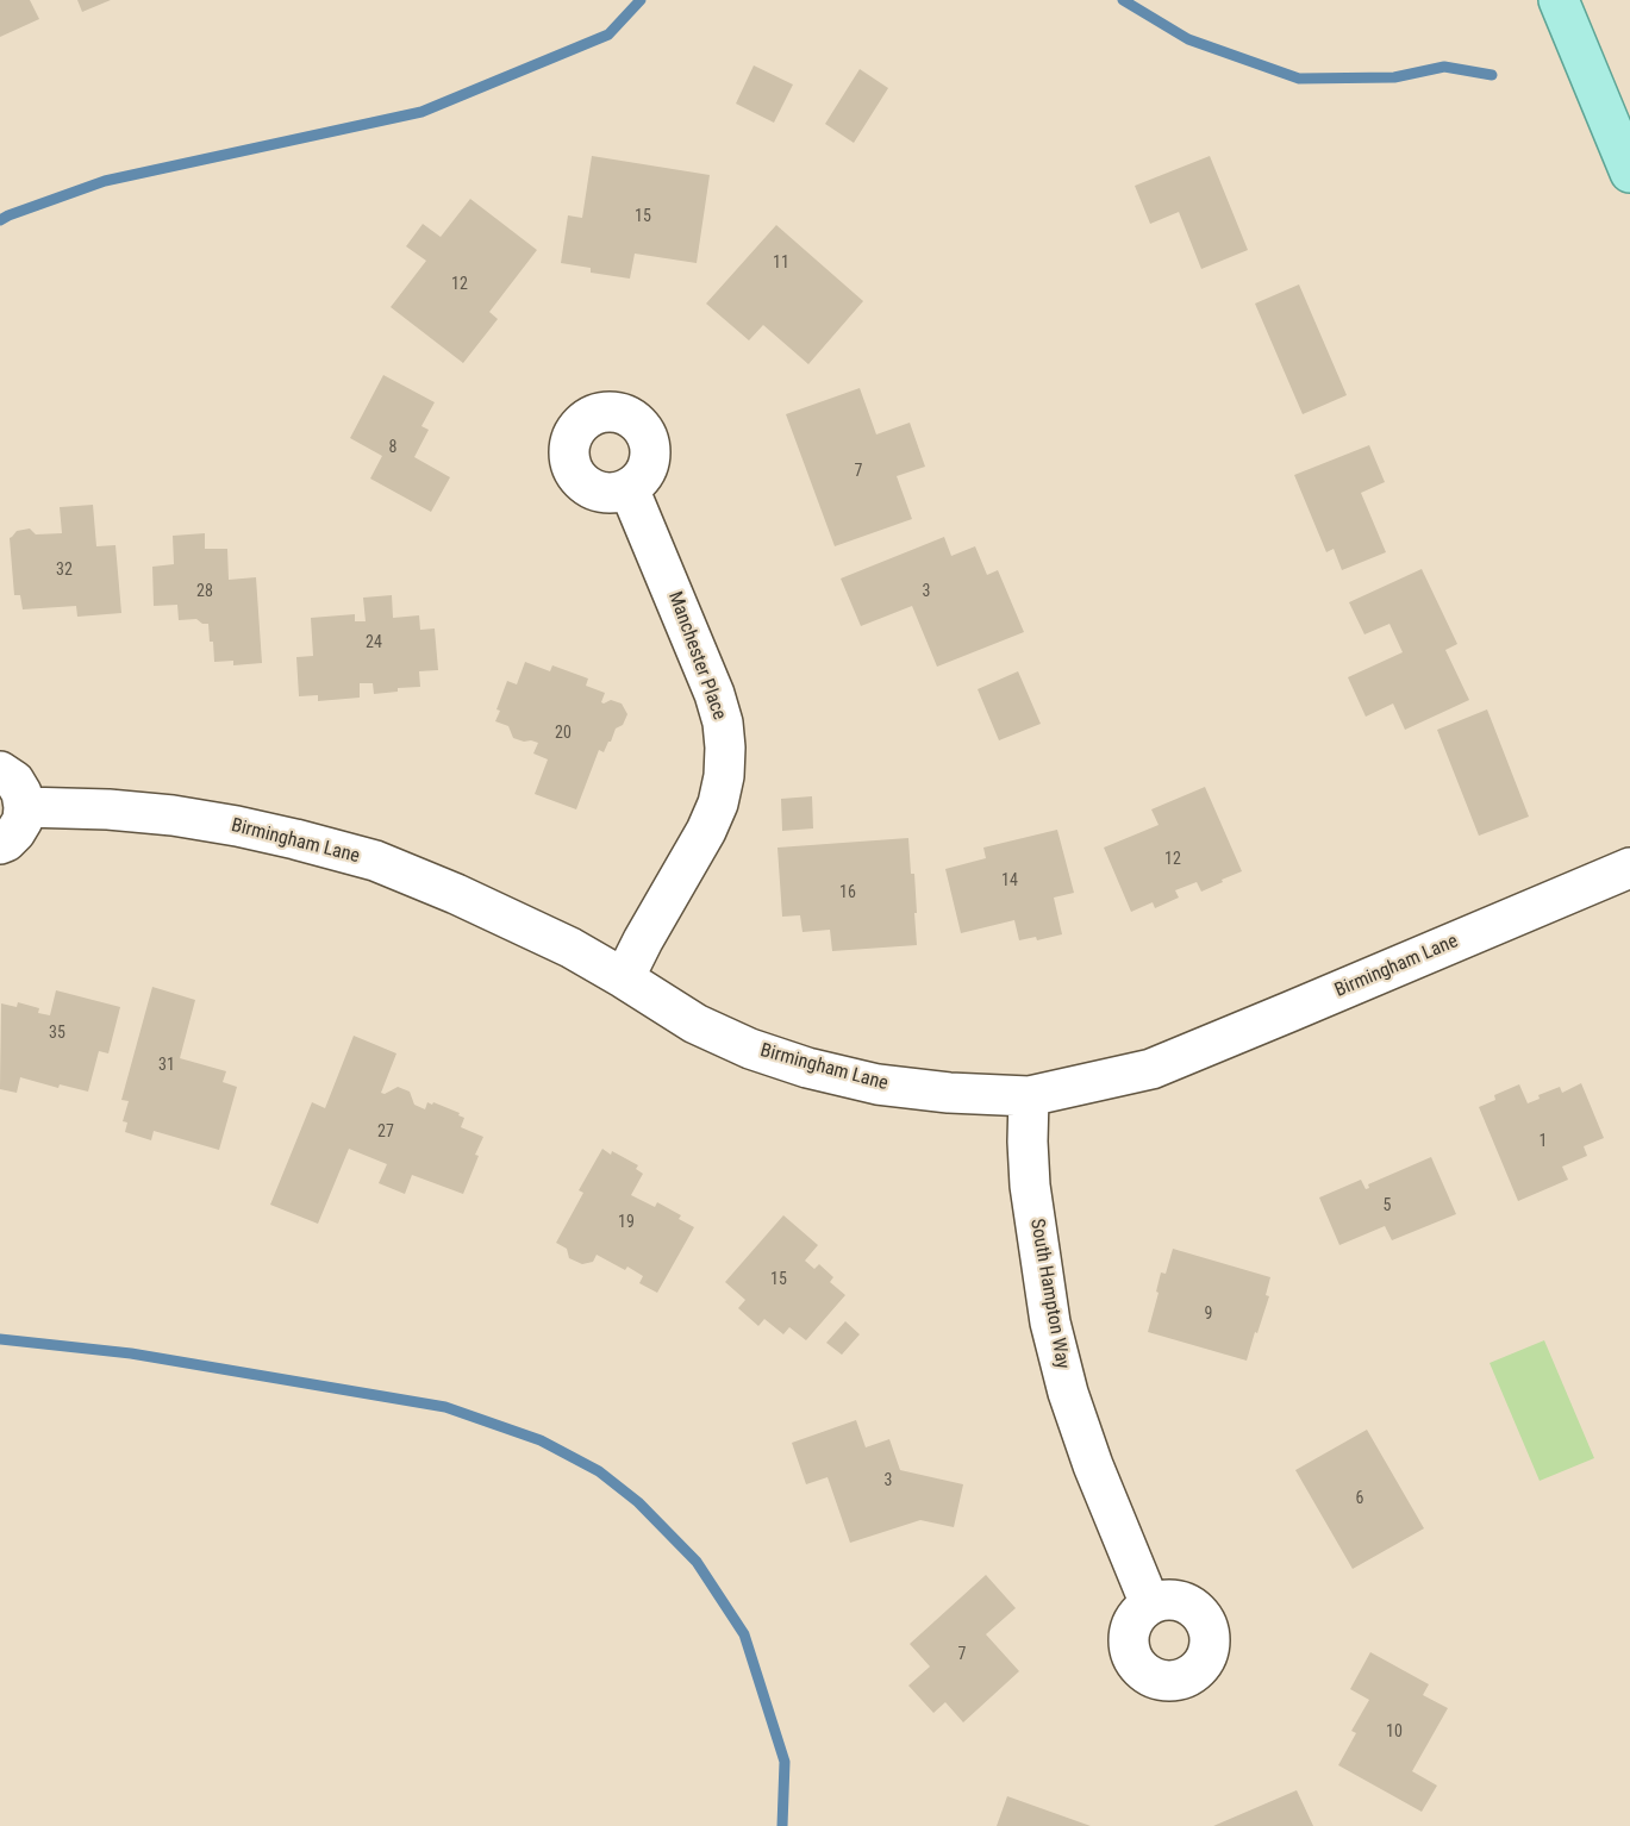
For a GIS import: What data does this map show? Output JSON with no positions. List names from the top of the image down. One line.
{"streets":{"street":["Manchester Place","Birmingham Lane","South Hampton Way"]},"crossings":[["Manchester Place","Birmingham Lane"],["Birmingham Lane","South Hampton Way"]],"house_numbers":["15","11","12","8","7","32","28","3","24","20","12","14","16","35","31","27","1","5","19","15","9","3","6","7","10"]}
